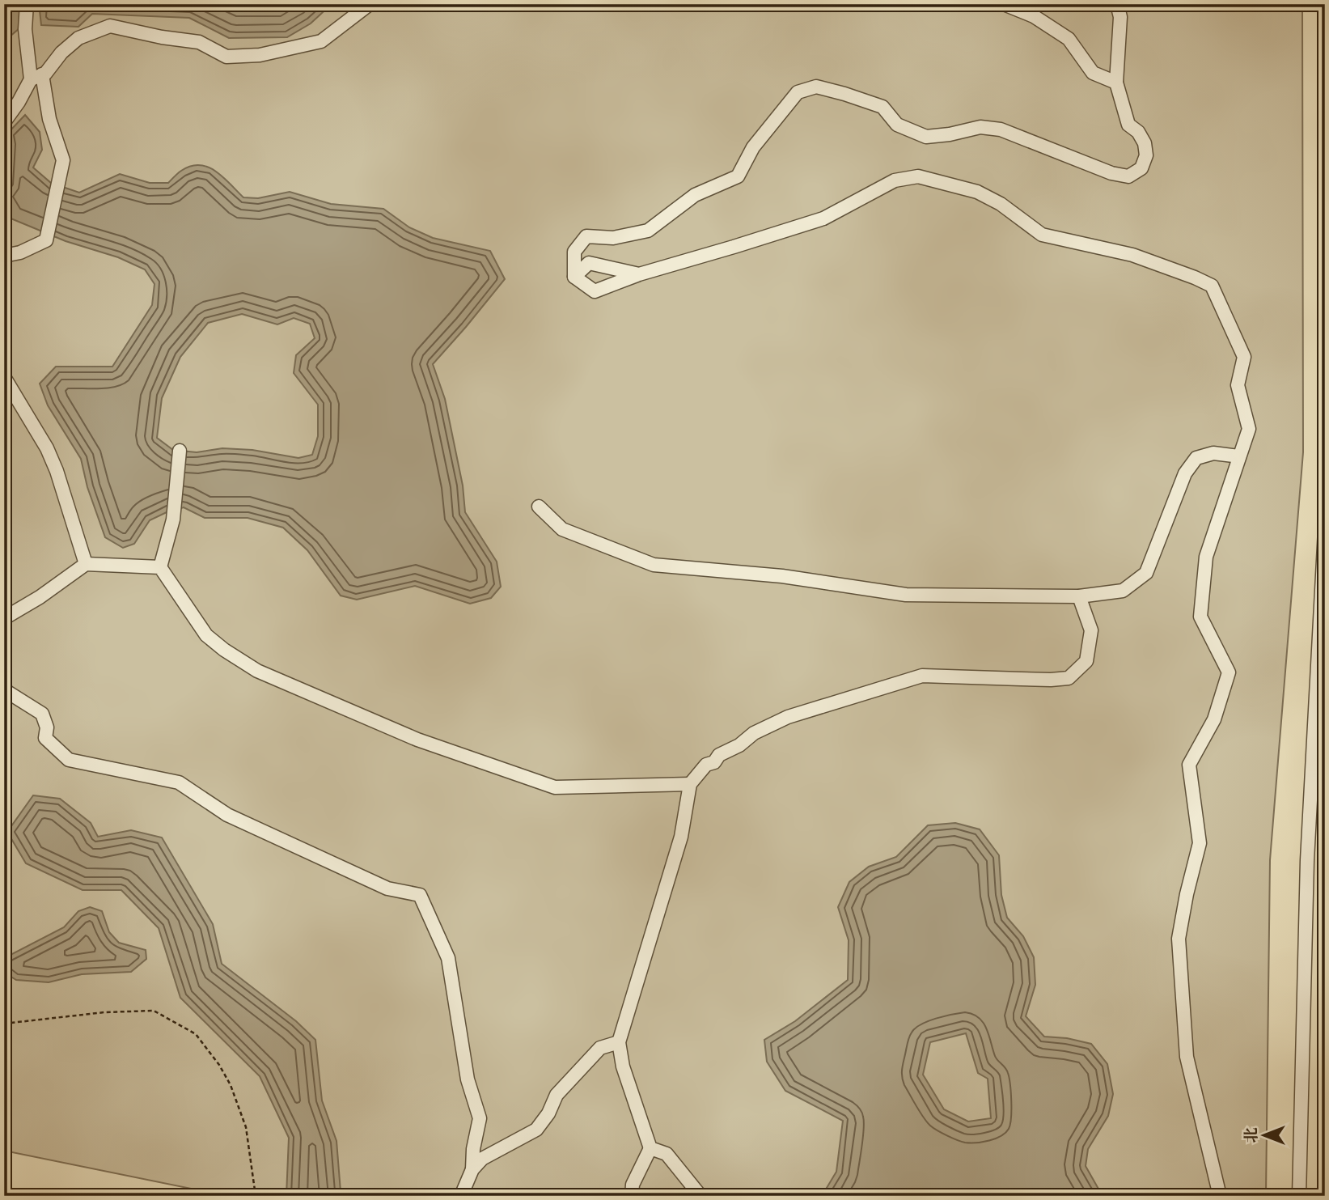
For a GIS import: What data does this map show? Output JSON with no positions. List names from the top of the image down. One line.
{"north":"left"}
